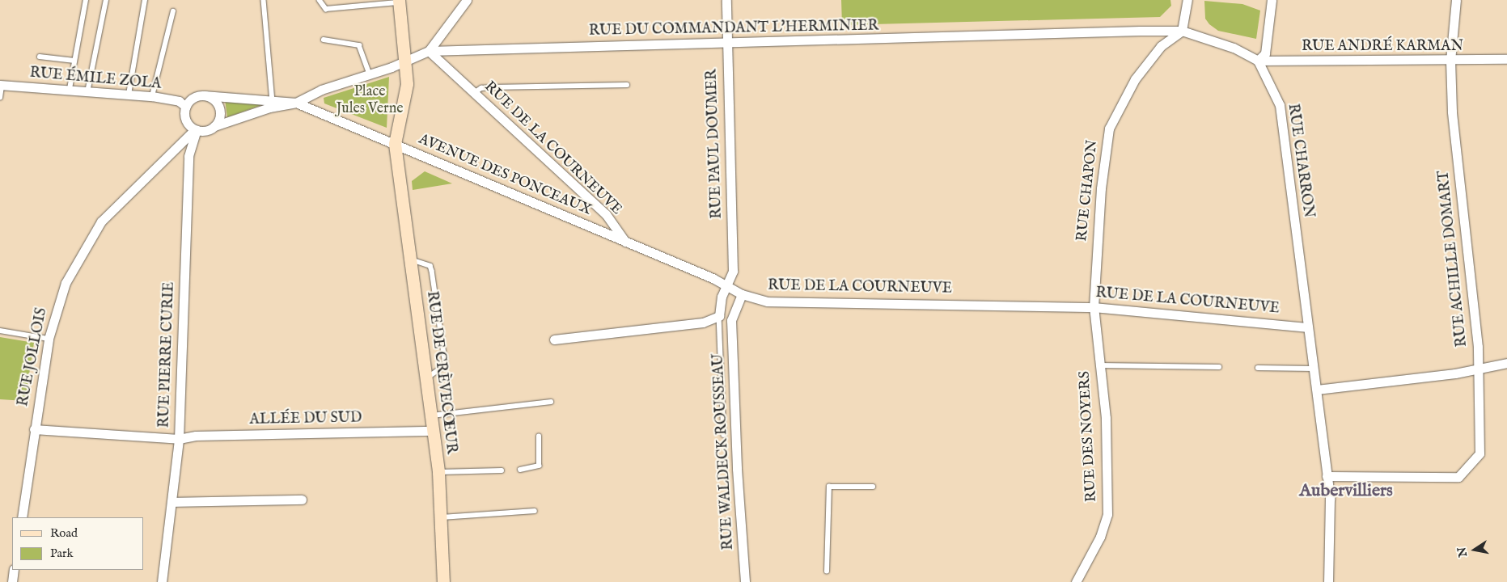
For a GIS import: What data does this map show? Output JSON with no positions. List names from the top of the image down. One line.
{"streets":{"main road":["RUE DE CRÈVECŒUR"],"street":["RUE DU COMMANDANT L'HERMINIER","RUE ANDRÉ KARMAN","RUE ÉMILE ZOLA","RUE PAUL DOUMER","RUE DE LA COURNEUVE","RUE CHARRON","AVENUE DES PONCEAUX","RUE CHAPON","RUE ACHILLE DOMART","RUE PIERRE CURIE","RUE JOLLOIS","ALLÉE DU SUD","RUE DES NOYERS","RUE WALDECK ROUSSEAU"]},"crossings":[["RUE DU COMMANDANT L'HERMINIER","RUE PAUL DOUMER"],["RUE DU COMMANDANT L'HERMINIER","RUE DE LA COURNEUVE"],["RUE DU COMMANDANT L'HERMINIER","AVENUE DES PONCEAUX"],["RUE DU COMMANDANT L'HERMINIER","RUE CHAPON"],["RUE ANDRÉ KARMAN","RUE CHARRON"],["RUE ANDRÉ KARMAN","RUE ACHILLE DOMART"],["RUE ÉMILE ZOLA","RUE PIERRE CURIE"],["RUE ÉMILE ZOLA","RUE JOLLOIS"],["RUE PAUL DOUMER","RUE DE LA COURNEUVE"],["RUE PAUL DOUMER","RUE WALDECK ROUSSEAU"],["RUE DE LA COURNEUVE","RUE CHARRON"],["RUE DE LA COURNEUVE","AVENUE DES PONCEAUX"],["RUE DE LA COURNEUVE","RUE CHAPON"],["RUE DE LA COURNEUVE","RUE DES NOYERS"],["RUE DE LA COURNEUVE","RUE WALDECK ROUSSEAU"],["RUE CHARRON","RUE ACHILLE DOMART"],["AVENUE DES PONCEAUX","RUE DE CRÈVECŒUR"],["RUE CHAPON","RUE DES NOYERS"],["RUE PIERRE CURIE","RUE JOLLOIS"],["RUE PIERRE CURIE","ALLÉE DU SUD"],["RUE JOLLOIS","ALLÉE DU SUD"],["RUE DE CRÈVECŒUR","ALLÉE DU SUD"]],"districts":["Aubervilliers"],"parks":["Place Jules Verne"],"legend":["Road","Park"],"north":"left"}
